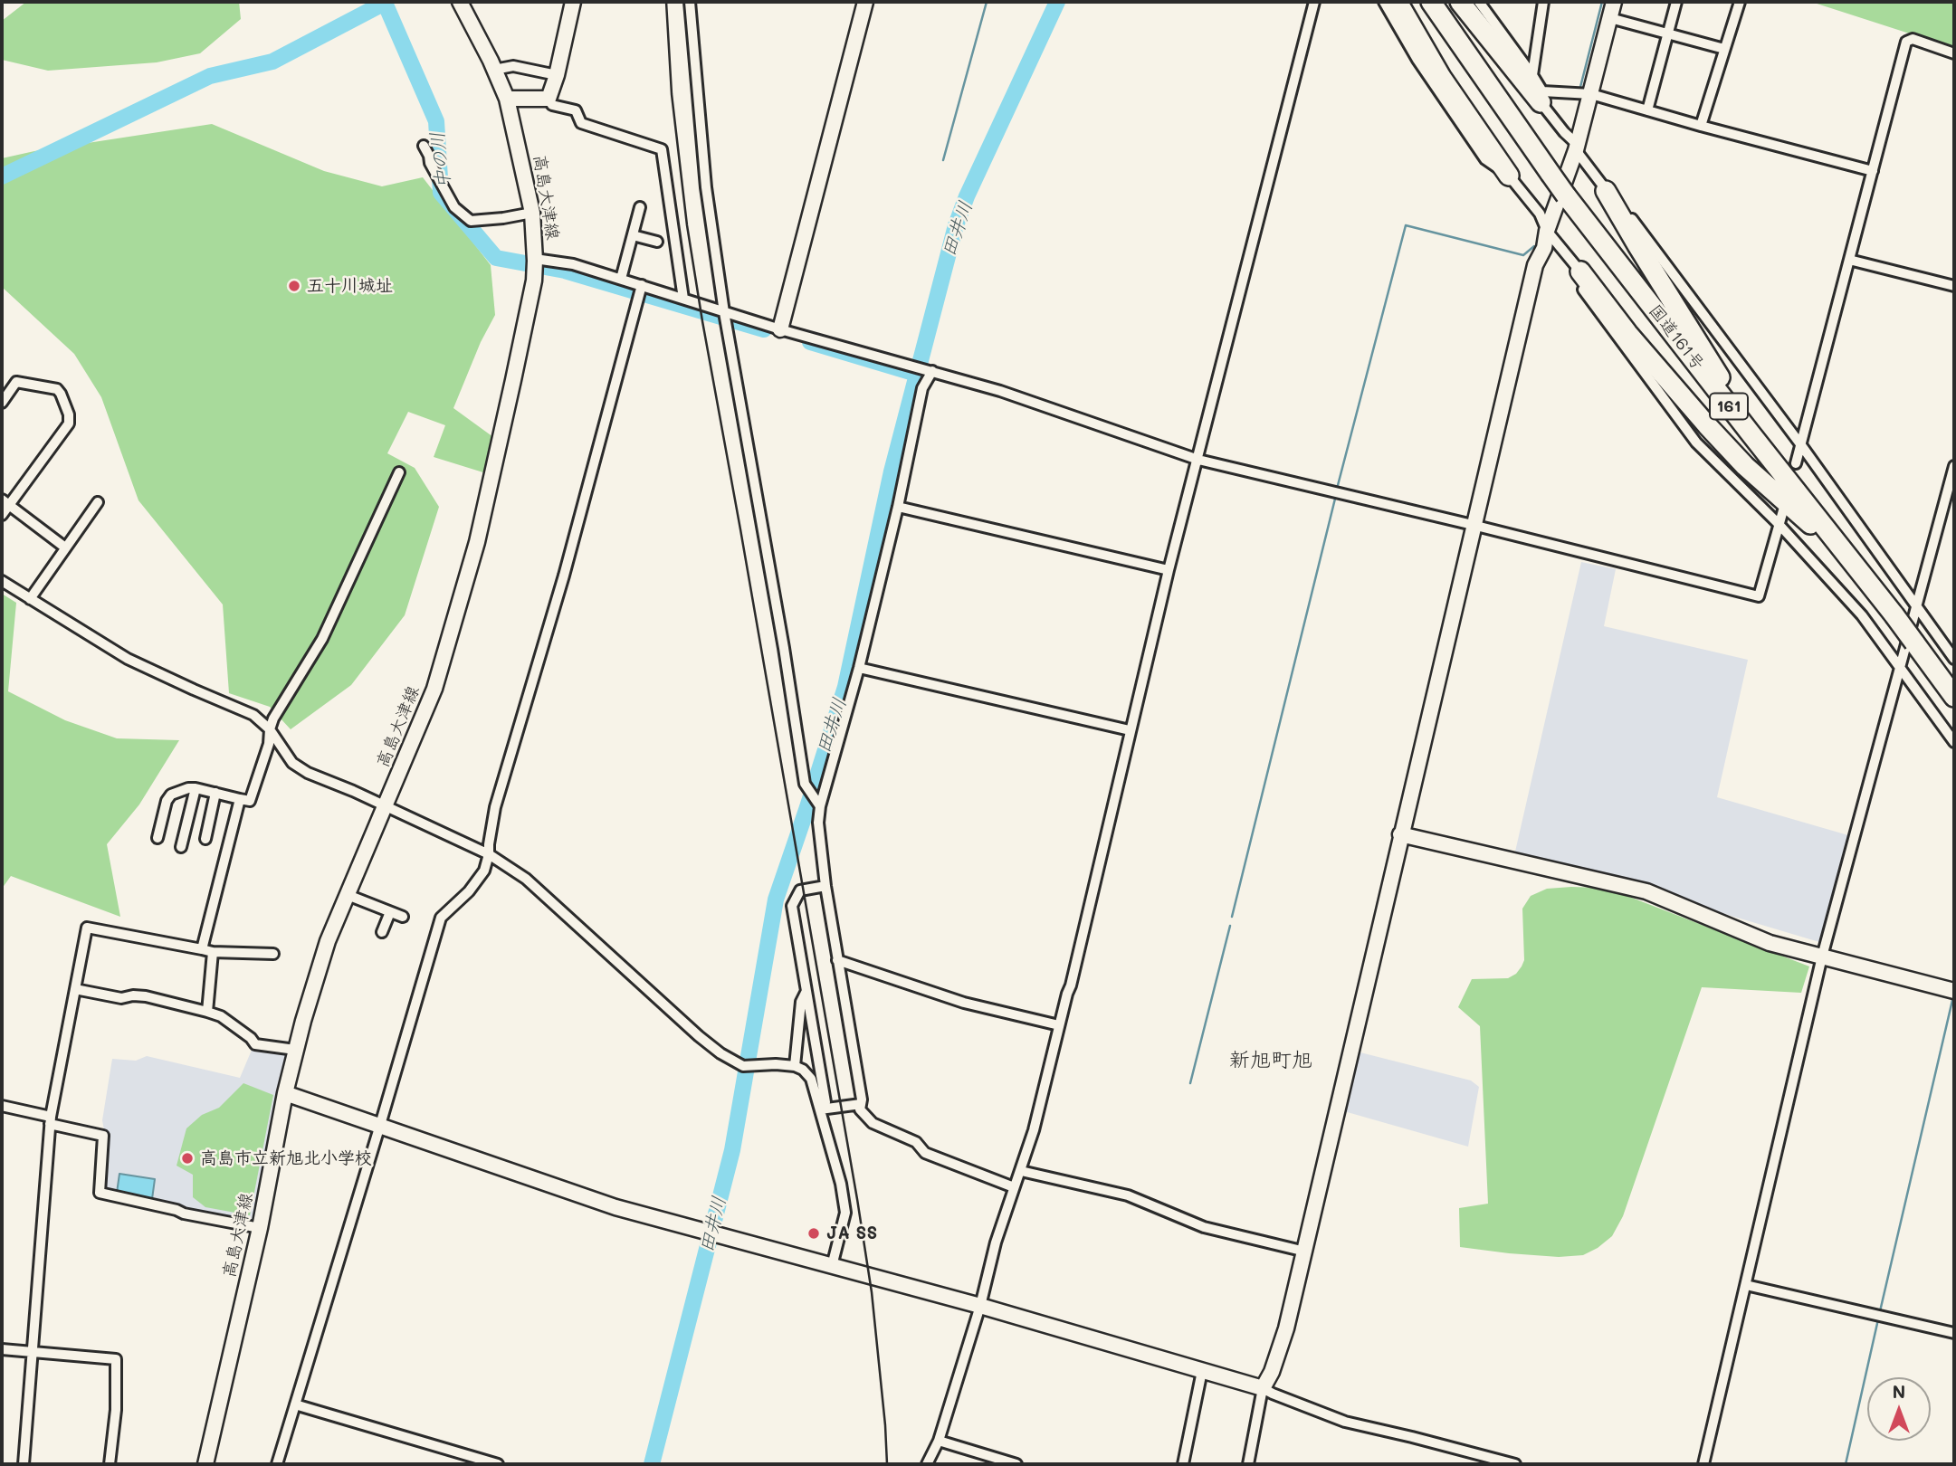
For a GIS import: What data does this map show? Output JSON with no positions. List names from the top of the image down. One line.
{"streets":{"highway":["国道161号","161"],"street":["高島大津線"]},"districts":["新旭町旭"],"water":["中の川","田井川"],"places":["五十川城址","高島市立新旭北小学校","JA SS"],"north":"top"}
